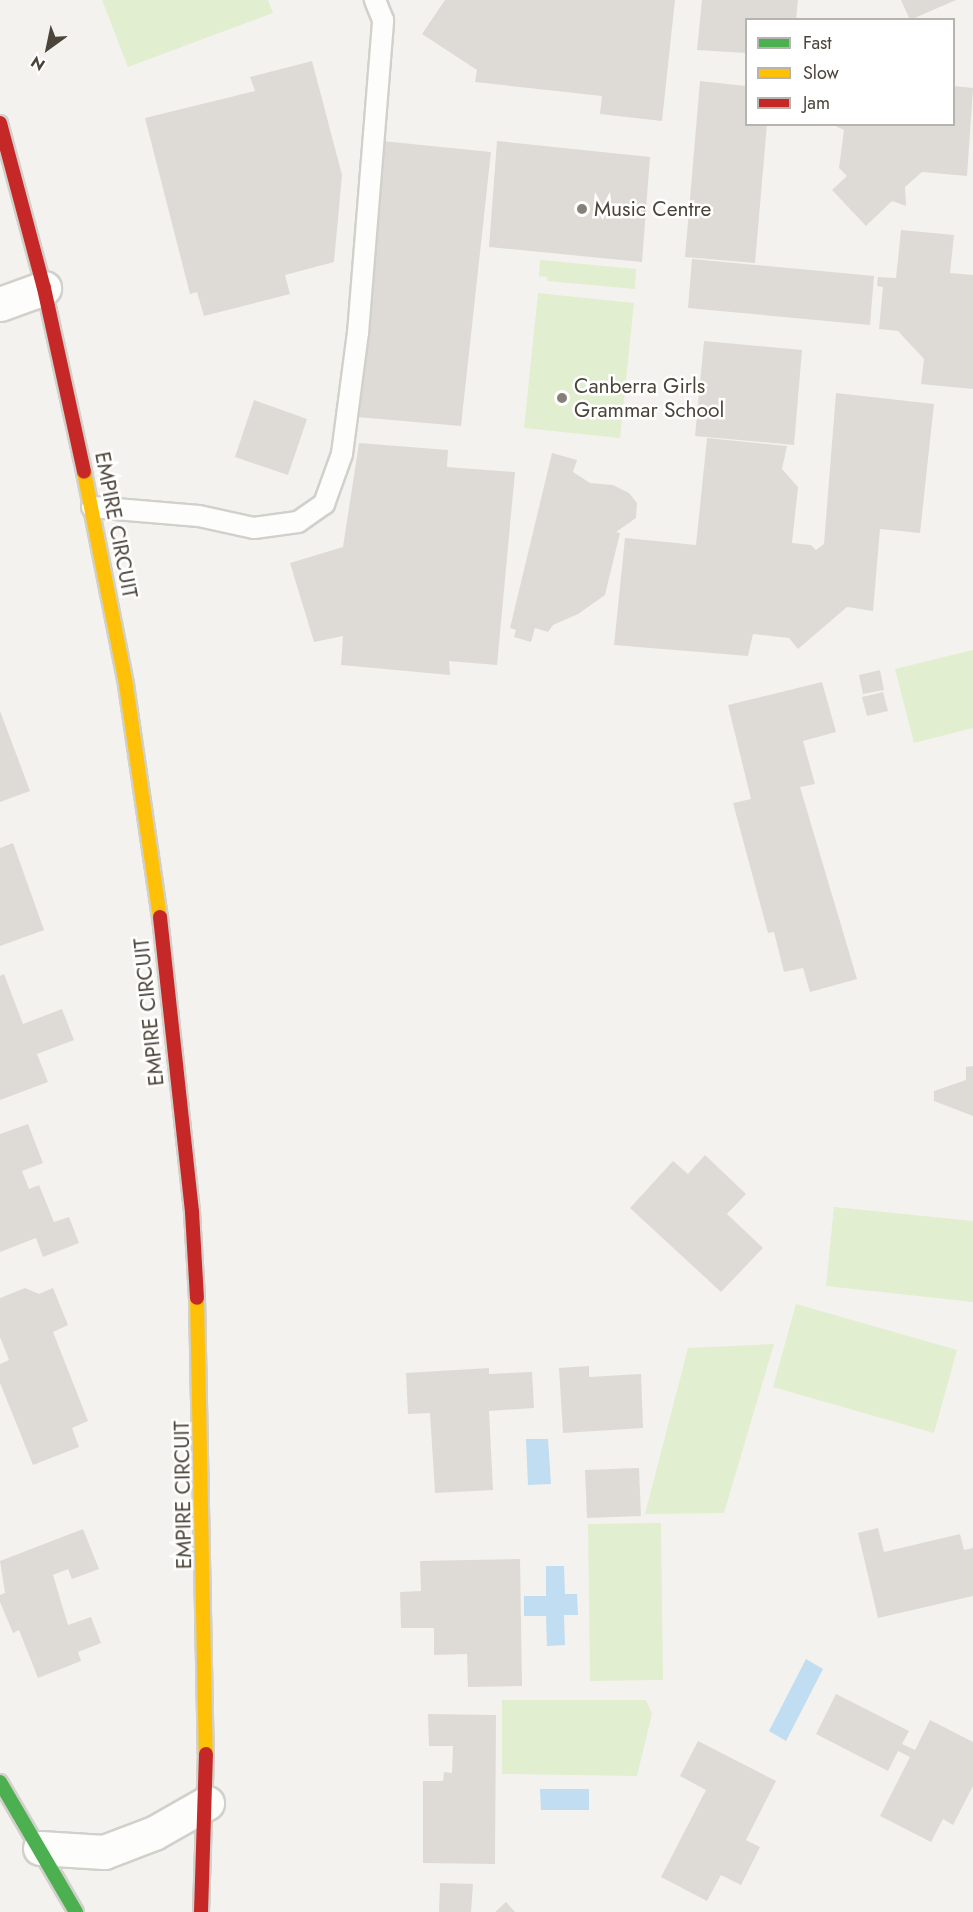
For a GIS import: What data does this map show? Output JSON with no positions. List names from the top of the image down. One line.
{"streets":{"street":["EMPIRE CIRCUIT"]},"places":["Music Centre","Canberra Girls Grammar School"],"legend":["Fast","Slow","Jam"],"north":"bottom left"}
